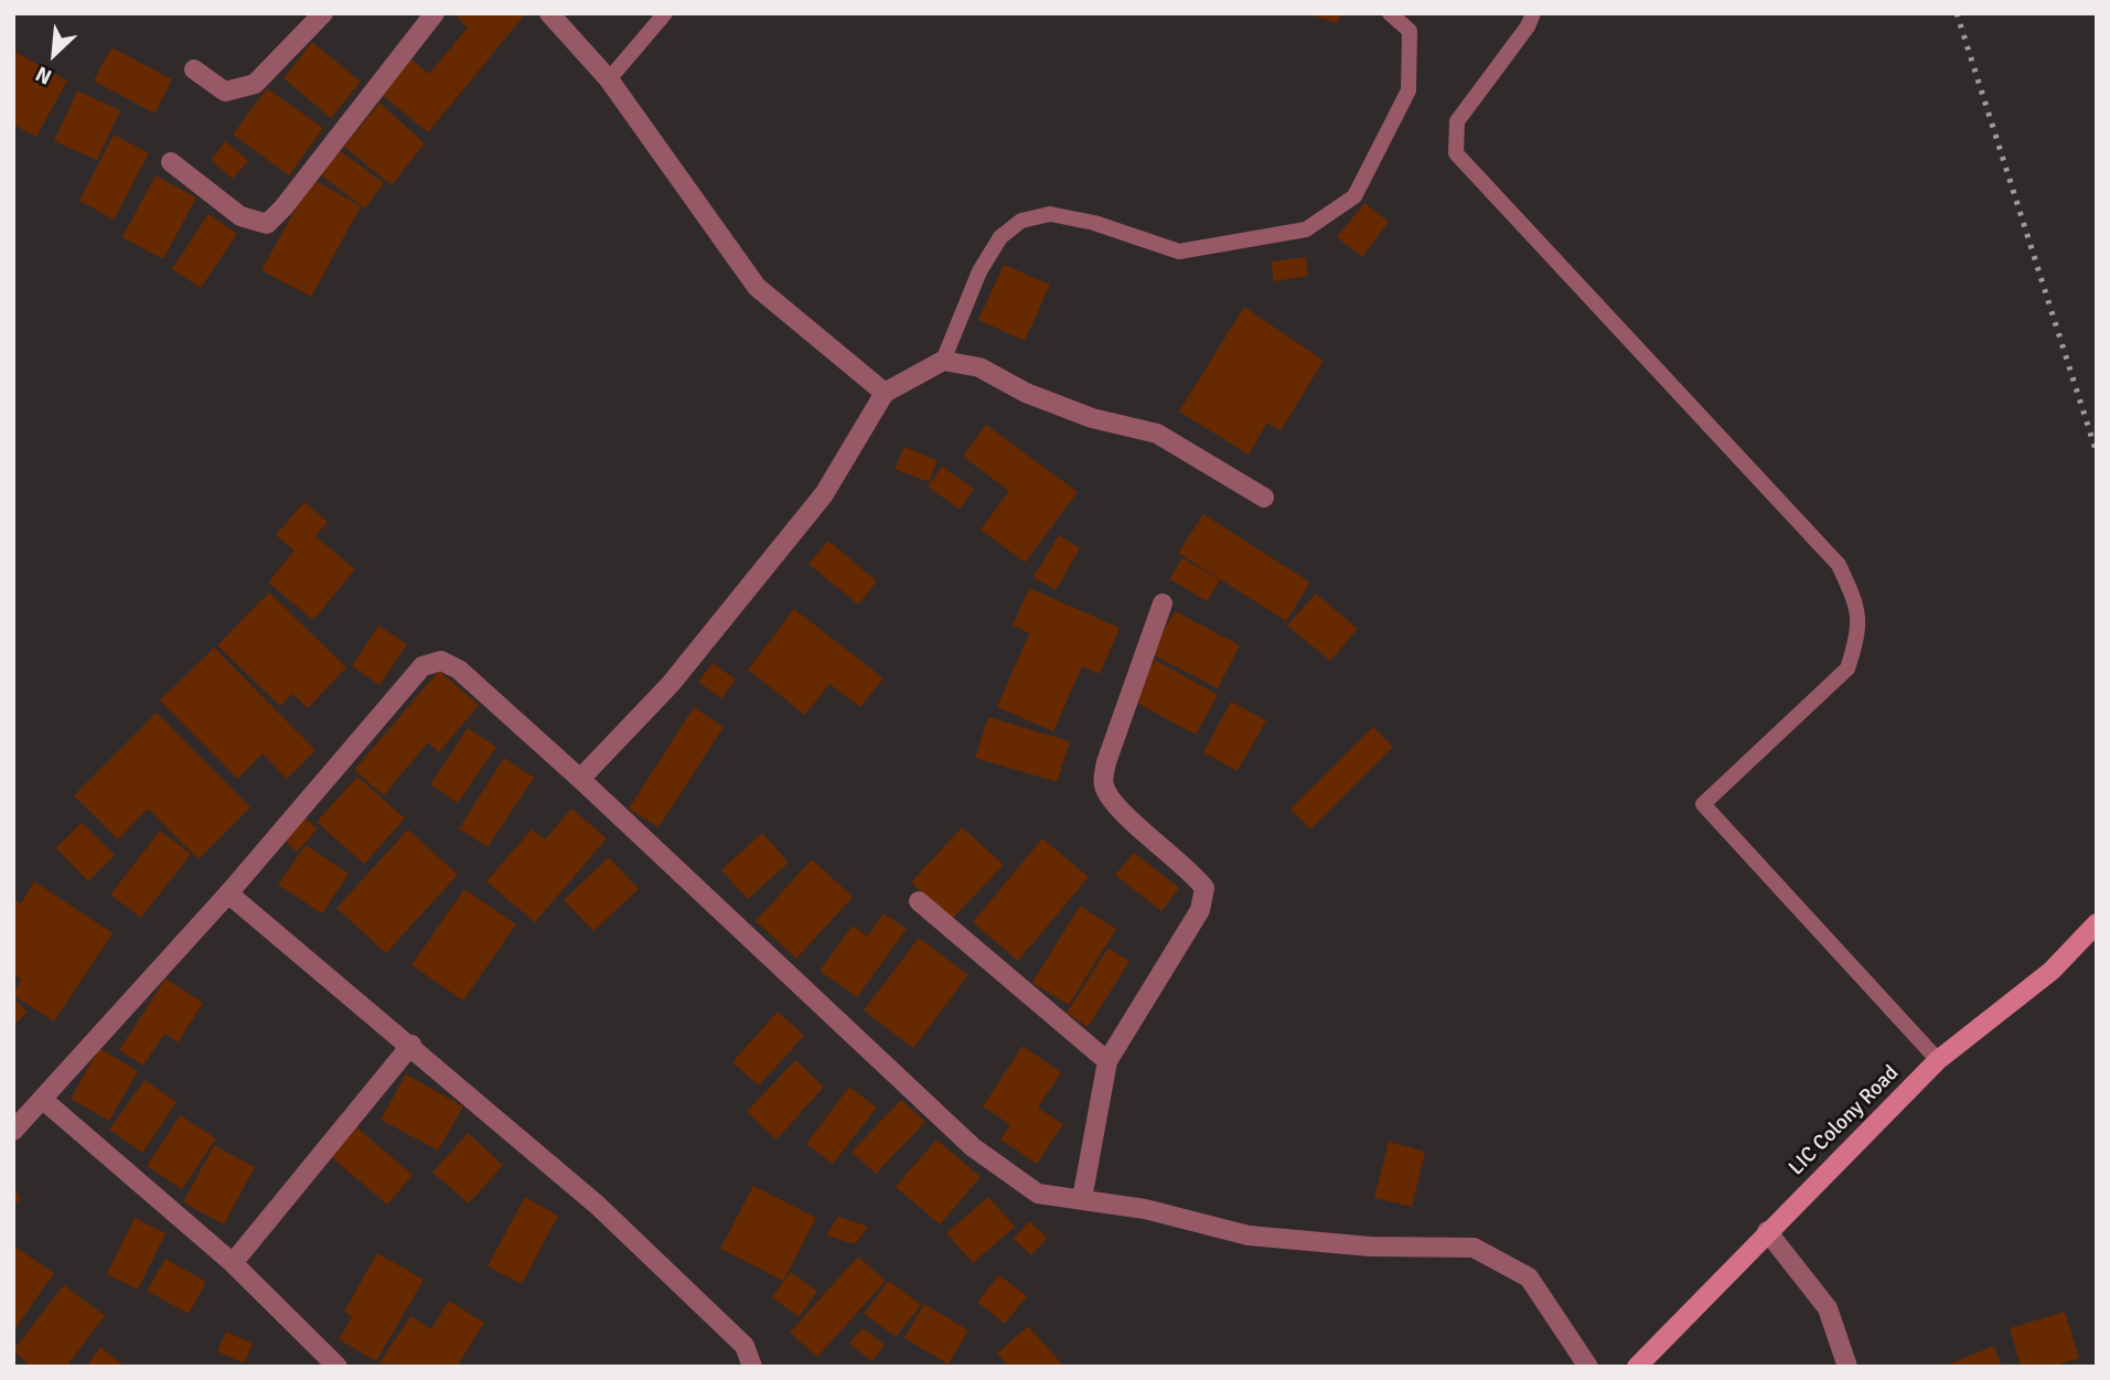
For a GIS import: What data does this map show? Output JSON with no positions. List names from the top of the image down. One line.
{"streets":{"main road":["LIC Colony Road"]},"north":"bottom left"}
